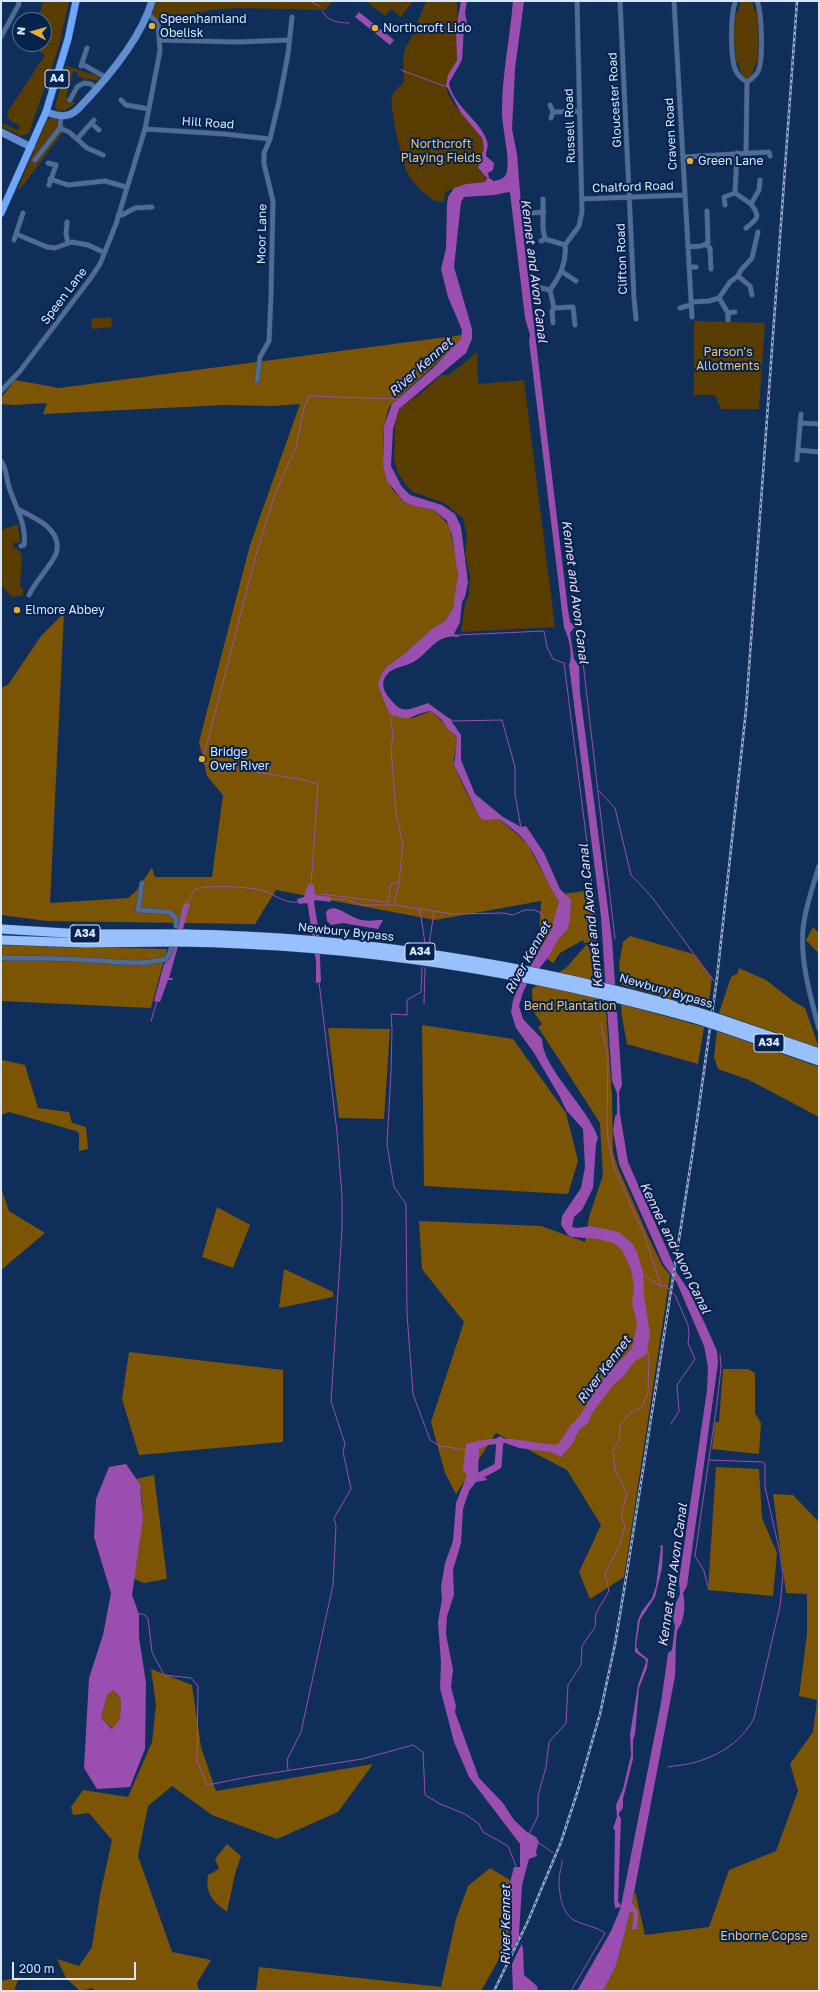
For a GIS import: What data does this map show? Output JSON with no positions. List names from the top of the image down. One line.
{"streets":{"highway":["Newbury Bypass","A34"],"main road":["A4"],"street":["Gloucester Road","Hill Road","Russell Road","Craven Road","Chalford Road","Moor Lane","Clifton Road","Speen Lane"]},"crossings":[["Gloucester Road","Chalford Road"],["Gloucester Road","Clifton Road"],["Hill Road","Moor Lane"],["Hill Road","Speen Lane"],["Russell Road","Chalford Road"],["Craven Road","Chalford Road"],["Chalford Road","Clifton Road"]],"water":["Kennet and Avon Canal","River Kennet"],"parks":["Northcroft Playing Fields","Parson's Allotments","Bend Plantation","Enborne Copse"],"places":["Speenhamland Obelisk","Northcroft Lido","Green Lane","Elmore Abbey","Bridge Over River"],"scale_bar":"200 m","north":"left"}
